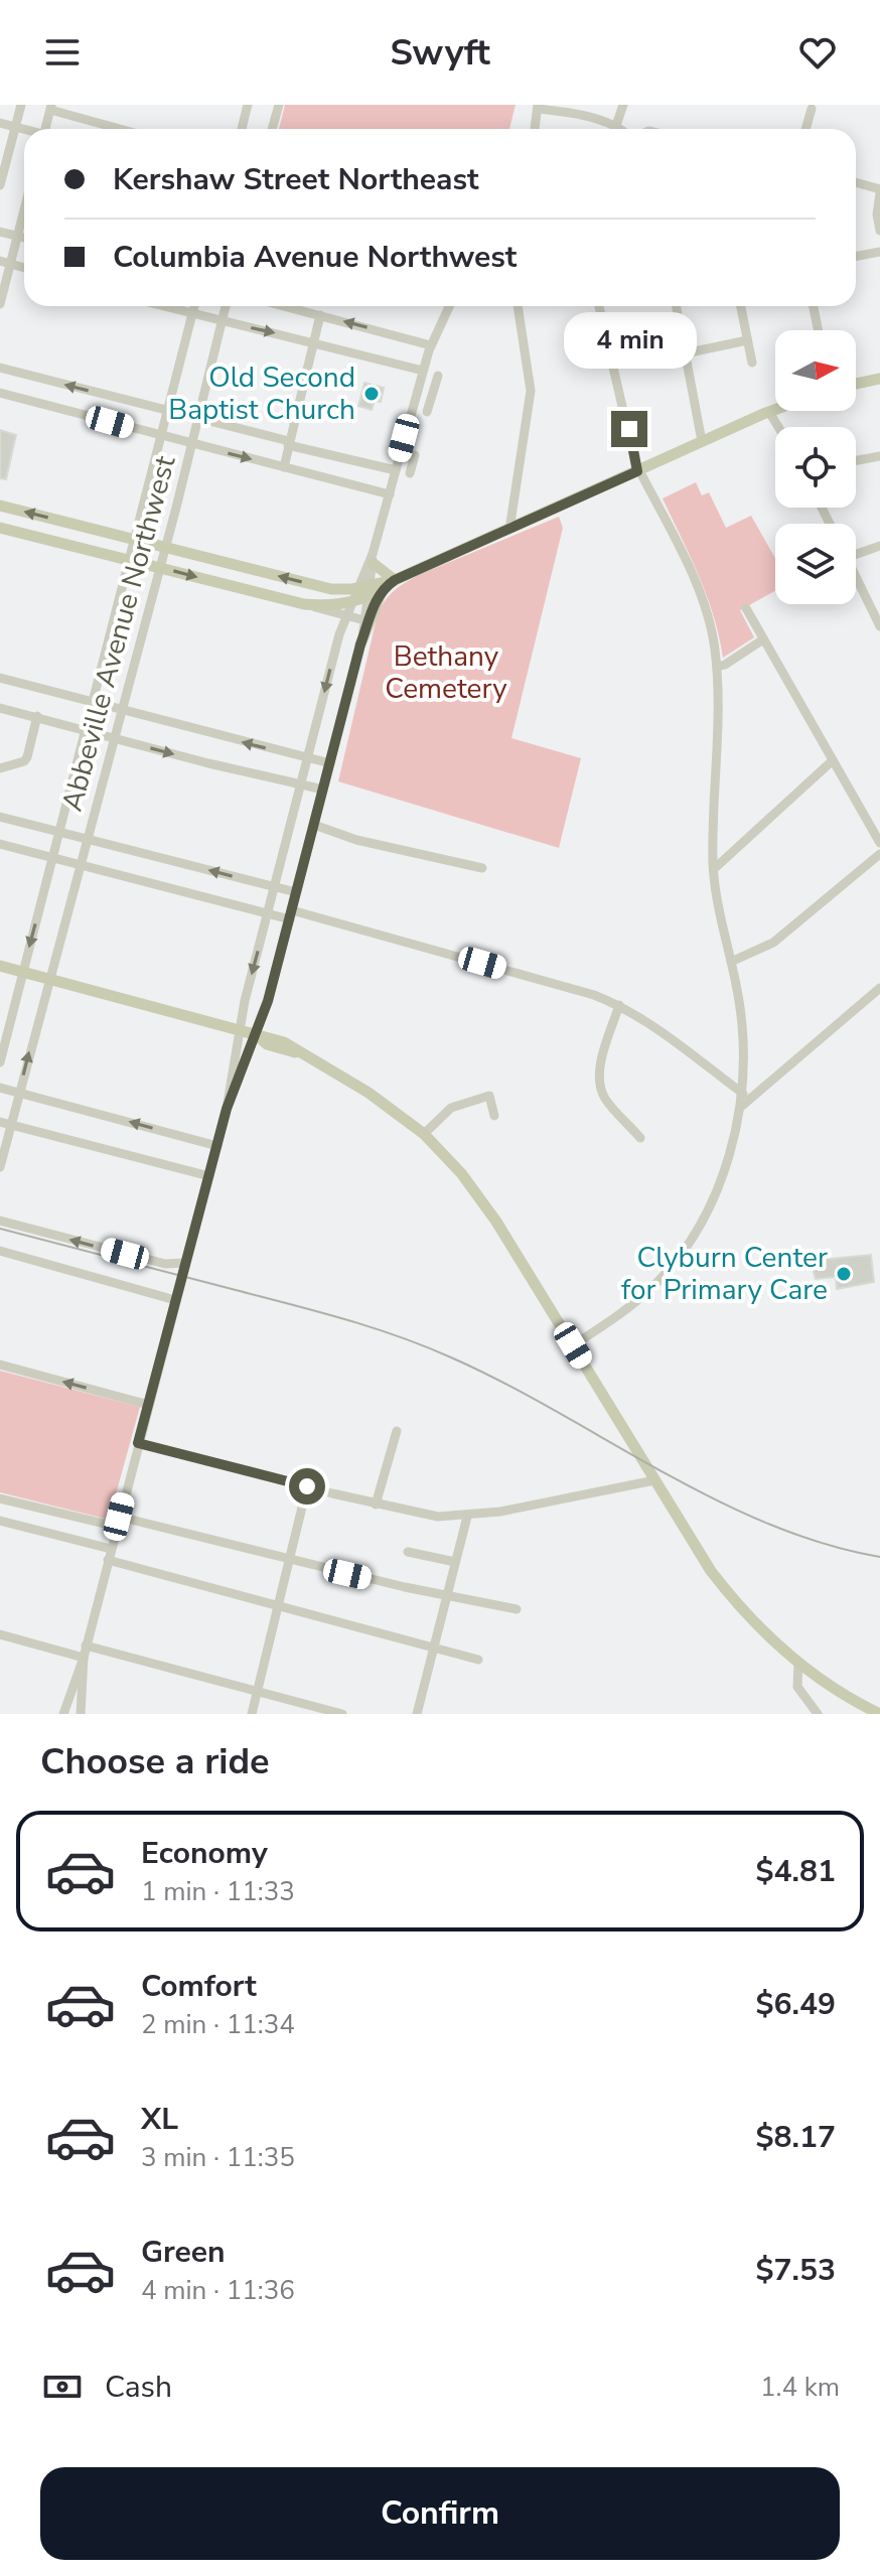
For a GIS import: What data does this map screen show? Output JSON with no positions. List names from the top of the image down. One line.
{"streets":{"street":["Abbeville Avenue Northwest"]},"parks":["Bethany Cemetery"],"places":["Old Second Baptist Church","Clyburn Center for Primary Care"],"north":"right","page":{"header":"Swyft","banner":["Kershaw Street Northeast","Columbia Avenue Northwest"],"bubble":"4 min","heading":"Choose a ride","list":[{"name":"Economy","note":"1 min · 11:33","value":"$4.81"},{"name":"Comfort","note":"2 min · 11:34","value":"$6.49"},{"name":"XL","note":"3 min · 11:35","value":"$8.17"},{"name":"Green","note":"4 min · 11:36","value":"$7.53"}],"pay":["Cash","1.4 km"],"buttons":"Confirm"}}
